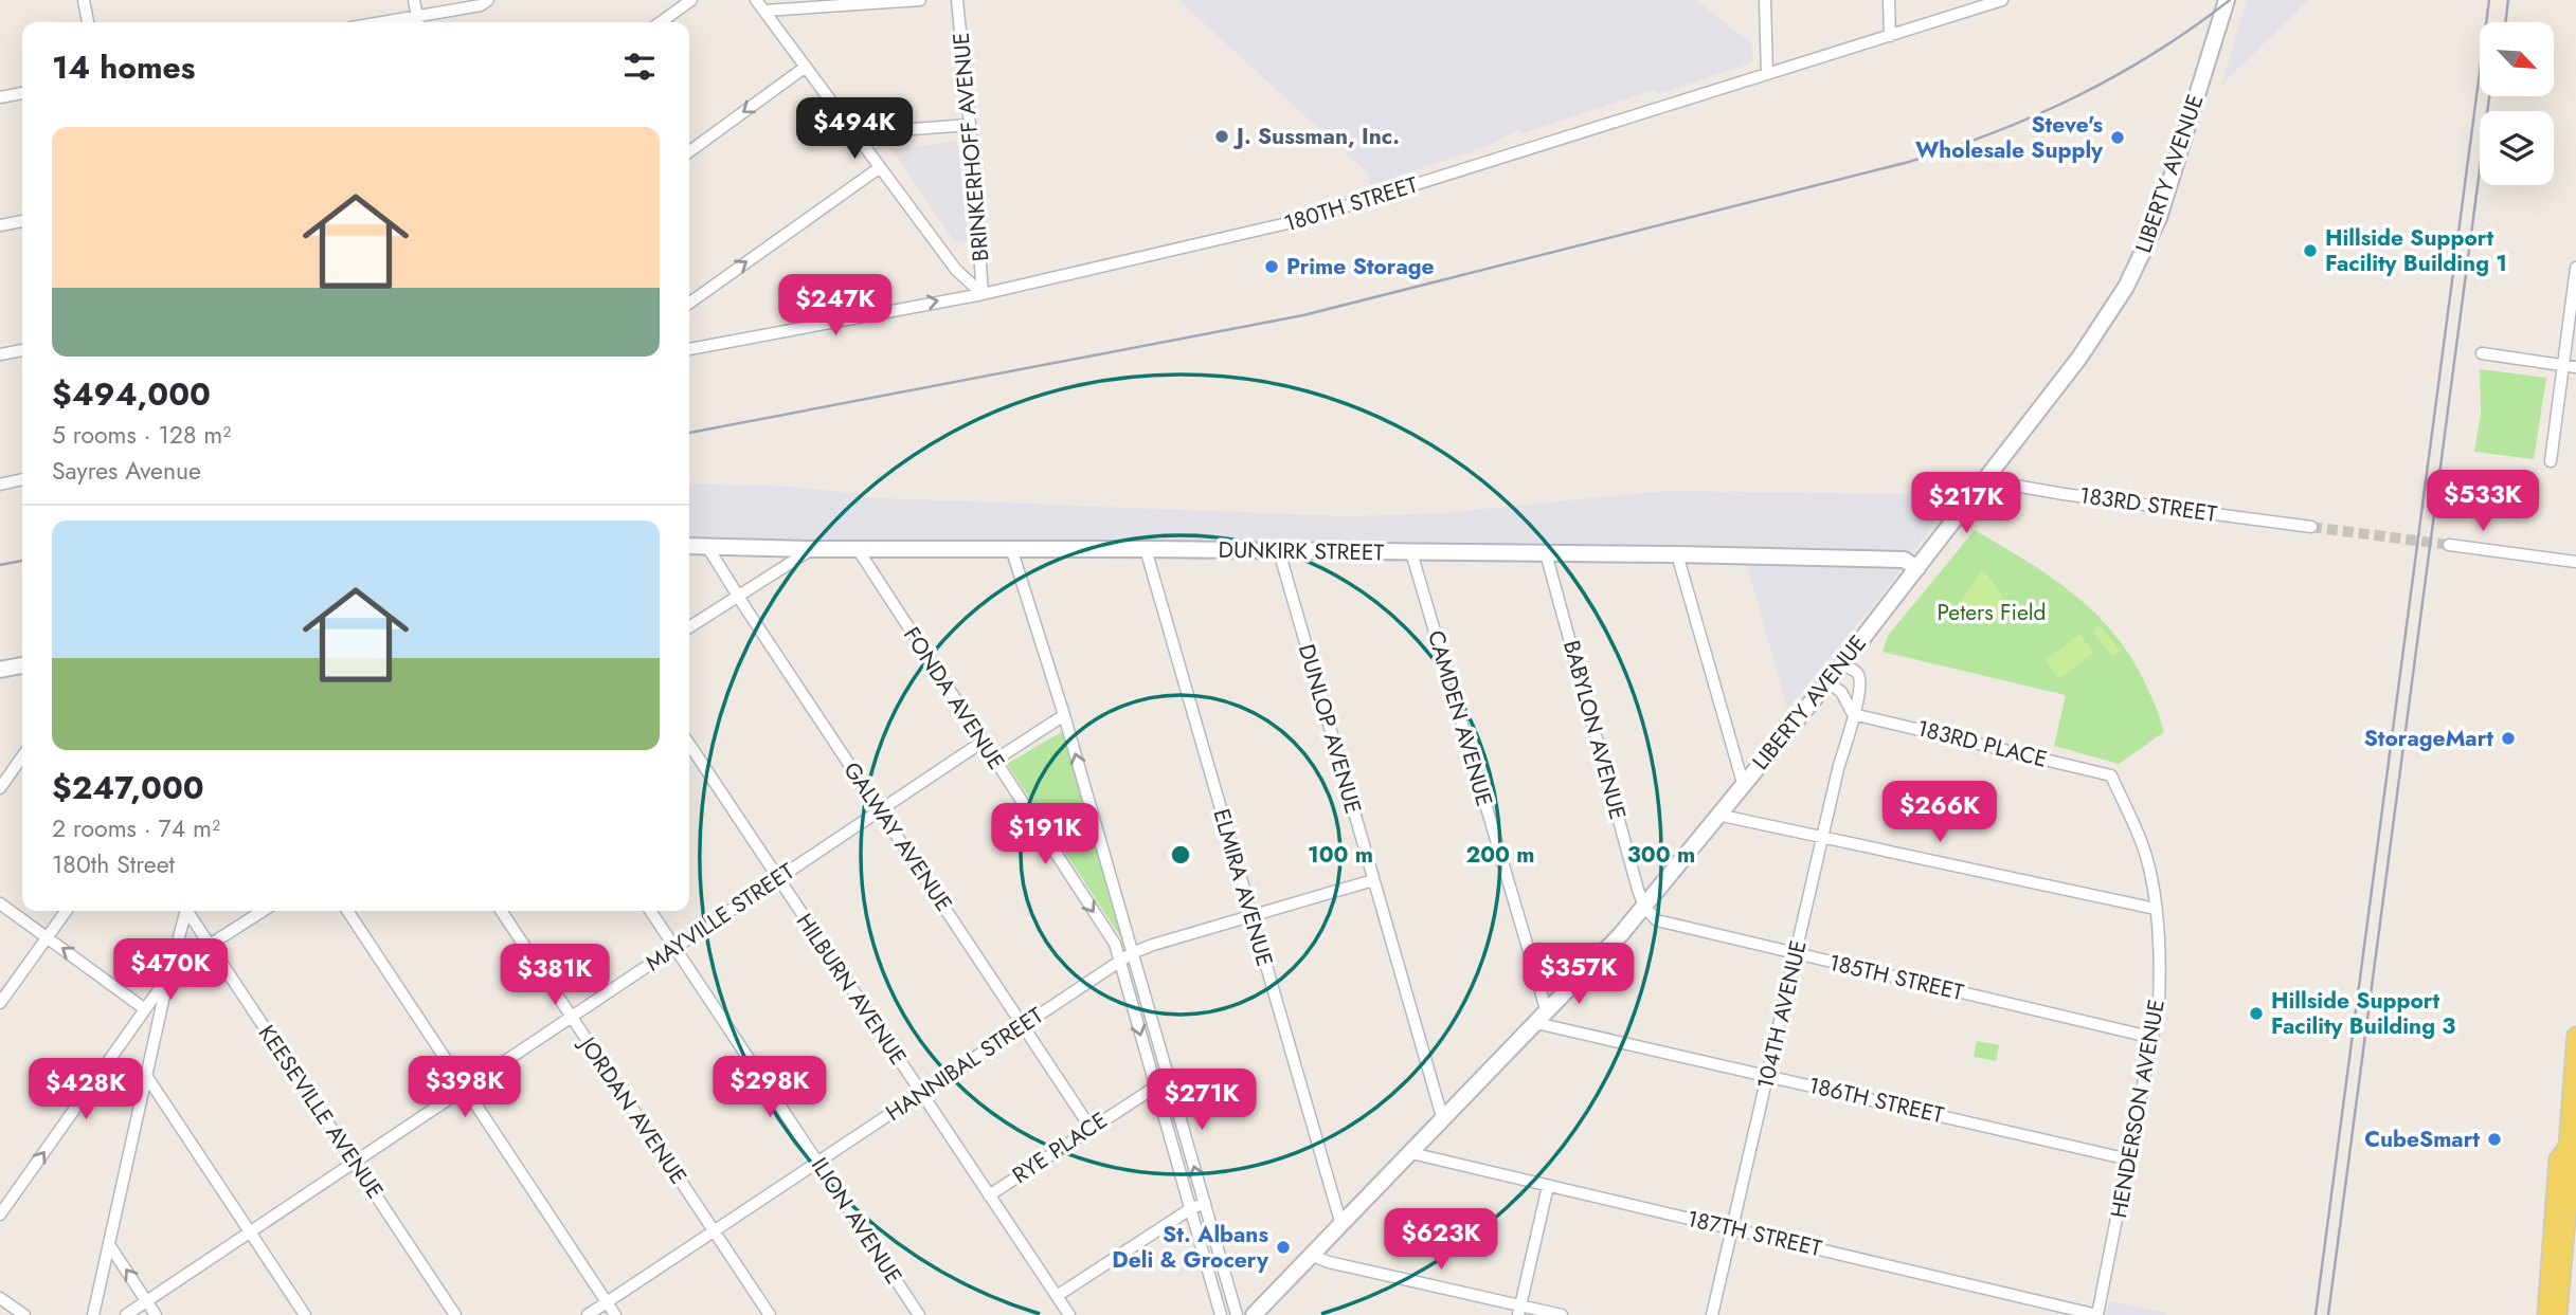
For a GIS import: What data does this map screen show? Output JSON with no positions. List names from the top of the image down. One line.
{"streets":{"main road":["LIBERTY AVENUE","DUNKIRK STREET"],"street":["BRINKERHOFF AVENUE","180TH STREET","183RD STREET","FONDA AVENUE","CAMDEN AVENUE","DUNLOP AVENUE","BABYLON AVENUE","183RD PLACE","GALWAY AVENUE","ELMIRA AVENUE","MAYVILLE STREET","185TH STREET","HILBURN AVENUE","104TH AVENUE","HANNIBAL STREET","186TH STREET","HENDERSON AVENUE","JORDAN AVENUE","KEESEVILLE AVENUE","RYE PLACE","ILION AVENUE","187TH STREET"]},"crossings":[["BRINKERHOFF AVENUE","180TH STREET"],["LIBERTY AVENUE","183RD STREET"],["LIBERTY AVENUE","DUNKIRK STREET"],["LIBERTY AVENUE","CAMDEN AVENUE"],["LIBERTY AVENUE","DUNLOP AVENUE"],["LIBERTY AVENUE","BABYLON AVENUE"],["LIBERTY AVENUE","ELMIRA AVENUE"],["LIBERTY AVENUE","185TH STREET"],["LIBERTY AVENUE","104TH AVENUE"],["LIBERTY AVENUE","186TH STREET"],["LIBERTY AVENUE","187TH STREET"],["DUNKIRK STREET","FONDA AVENUE"],["DUNKIRK STREET","CAMDEN AVENUE"],["DUNKIRK STREET","DUNLOP AVENUE"],["DUNKIRK STREET","BABYLON AVENUE"],["DUNKIRK STREET","GALWAY AVENUE"],["DUNKIRK STREET","ELMIRA AVENUE"],["FONDA AVENUE","MAYVILLE STREET"],["FONDA AVENUE","HANNIBAL STREET"],["CAMDEN AVENUE","186TH STREET"],["DUNLOP AVENUE","HANNIBAL STREET"],["BABYLON AVENUE","185TH STREET"],["183RD PLACE","104TH AVENUE"],["183RD PLACE","HENDERSON AVENUE"],["GALWAY AVENUE","MAYVILLE STREET"],["GALWAY AVENUE","HANNIBAL STREET"],["GALWAY AVENUE","RYE PLACE"],["ELMIRA AVENUE","HANNIBAL STREET"],["MAYVILLE STREET","HILBURN AVENUE"],["MAYVILLE STREET","JORDAN AVENUE"],["MAYVILLE STREET","KEESEVILLE AVENUE"],["MAYVILLE STREET","ILION AVENUE"],["185TH STREET","104TH AVENUE"],["185TH STREET","HENDERSON AVENUE"],["HILBURN AVENUE","HANNIBAL STREET"],["HILBURN AVENUE","RYE PLACE"],["104TH AVENUE","186TH STREET"],["104TH AVENUE","187TH STREET"],["HANNIBAL STREET","JORDAN AVENUE"],["HANNIBAL STREET","ILION AVENUE"],["186TH STREET","HENDERSON AVENUE"],["HENDERSON AVENUE","187TH STREET"]],"parks":["Peters Field"],"places":["J. Sussman, Inc.","Steve's Wholesale Supply","Hillside Support Facility Building 1","Prime Storage","StorageMart","Hillside Support Facility Building 3","CubeSmart","St. Albans Deli & Grocery"],"north":"bottom right","page":{"heading":"14 homes","price":["$494K","$247K","$533K","$217K","$266K","$191K","$470K","$357K","$381K","$398K","$298K","$428K","$271K","$623K"],"list":[{"name":"$494,000","note":"5 rooms · 128 m² · Sayres Avenue"},{"name":"$247,000","note":"2 rooms · 74 m² · 180th Street"}]},"rings":["100 m","200 m","300 m"]}
